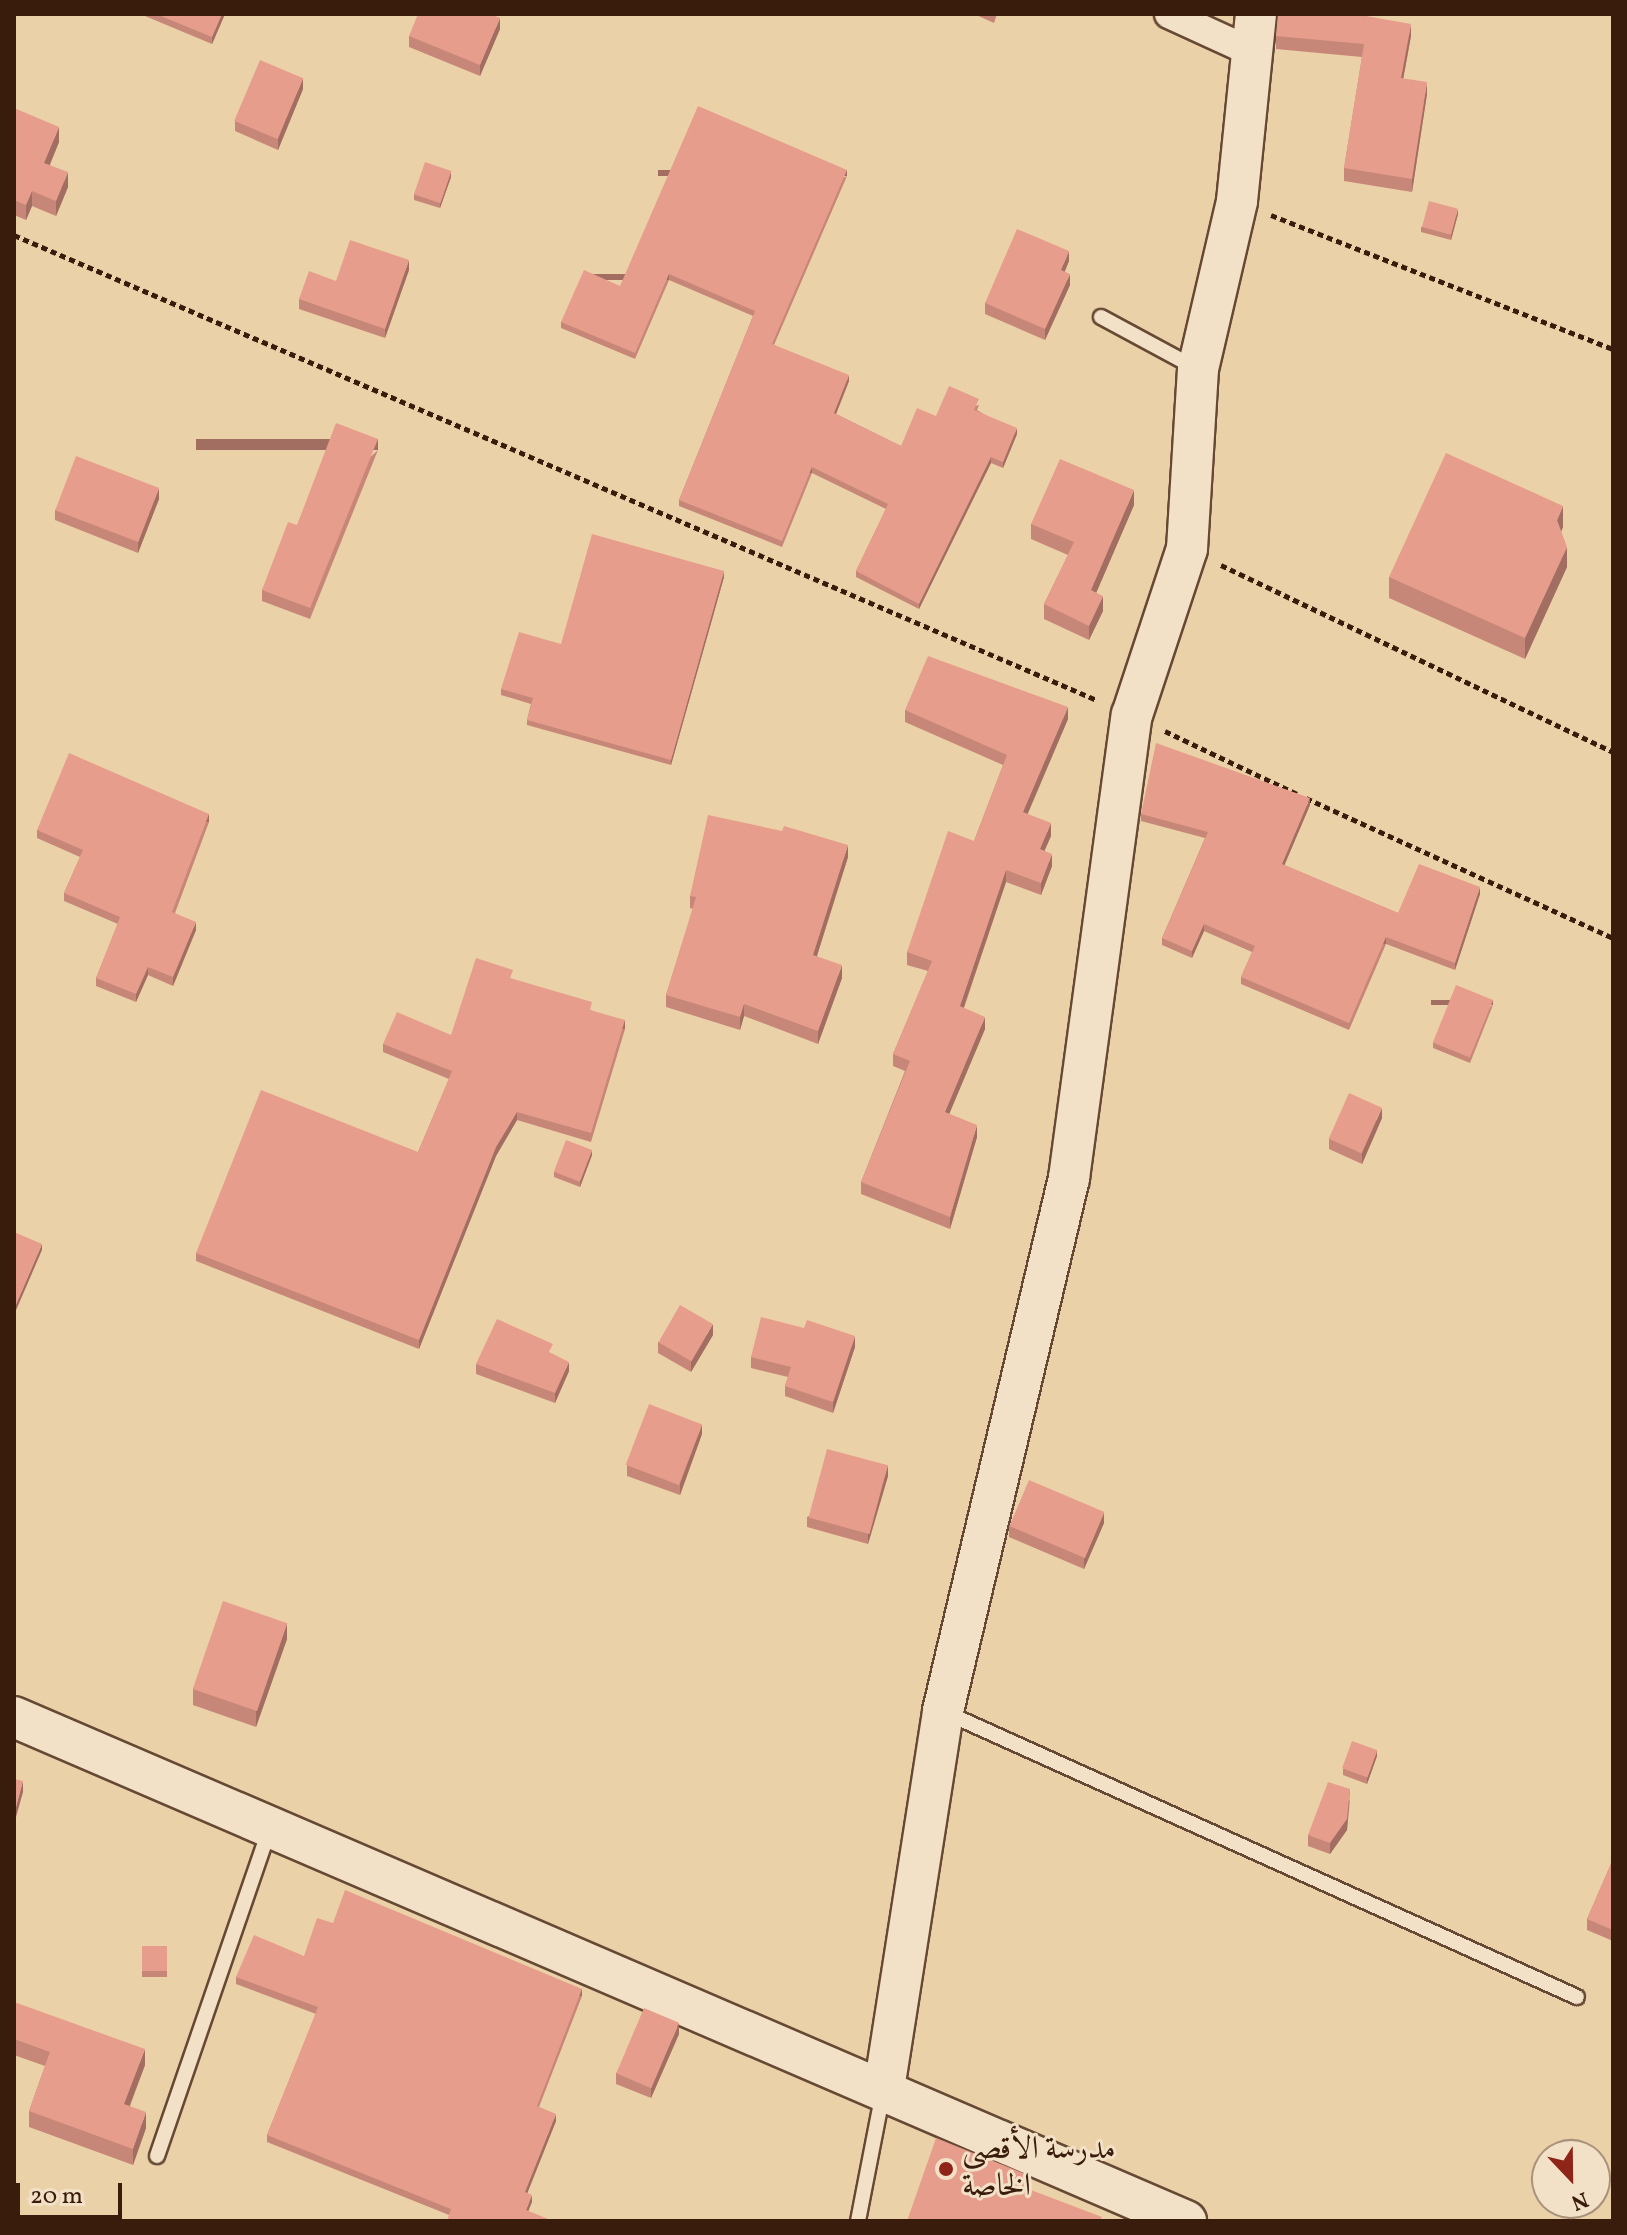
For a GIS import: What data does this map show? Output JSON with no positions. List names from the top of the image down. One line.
{"places":["مدرسة الأقصى الخاصة"],"scale_bar":"20 m","north":"bottom"}
